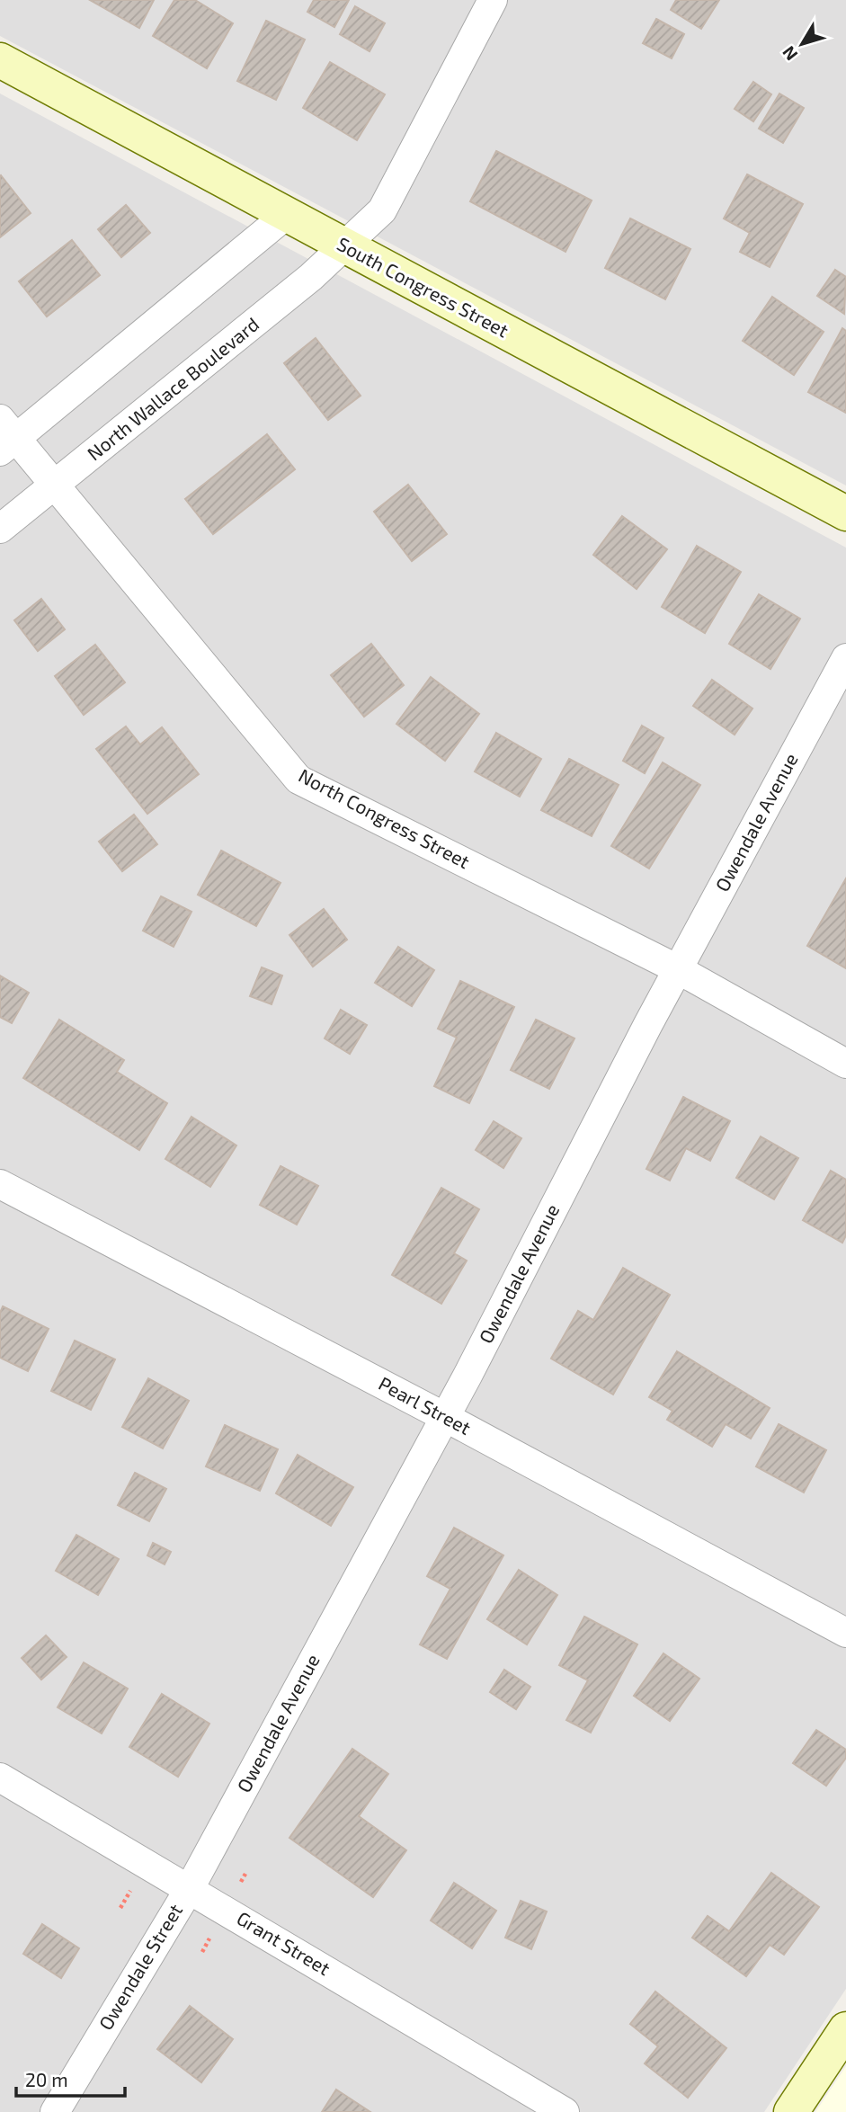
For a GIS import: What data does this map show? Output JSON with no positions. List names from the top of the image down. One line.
{"streets":{"street":["South Congress Street","North Wallace Boulevard","North Congress Street","Owendale Avenue","Pearl Street","Grant Street","Owendale Street"]},"crossings":[["South Congress Street","North Wallace Boulevard"],["North Wallace Boulevard","North Congress Street"],["North Congress Street","Owendale Avenue"],["Owendale Avenue","Pearl Street"],["Owendale Avenue","Grant Street"],["Owendale Avenue","Owendale Street"],["Grant Street","Owendale Street"]],"scale_bar":"20 m","north":"bottom left"}
